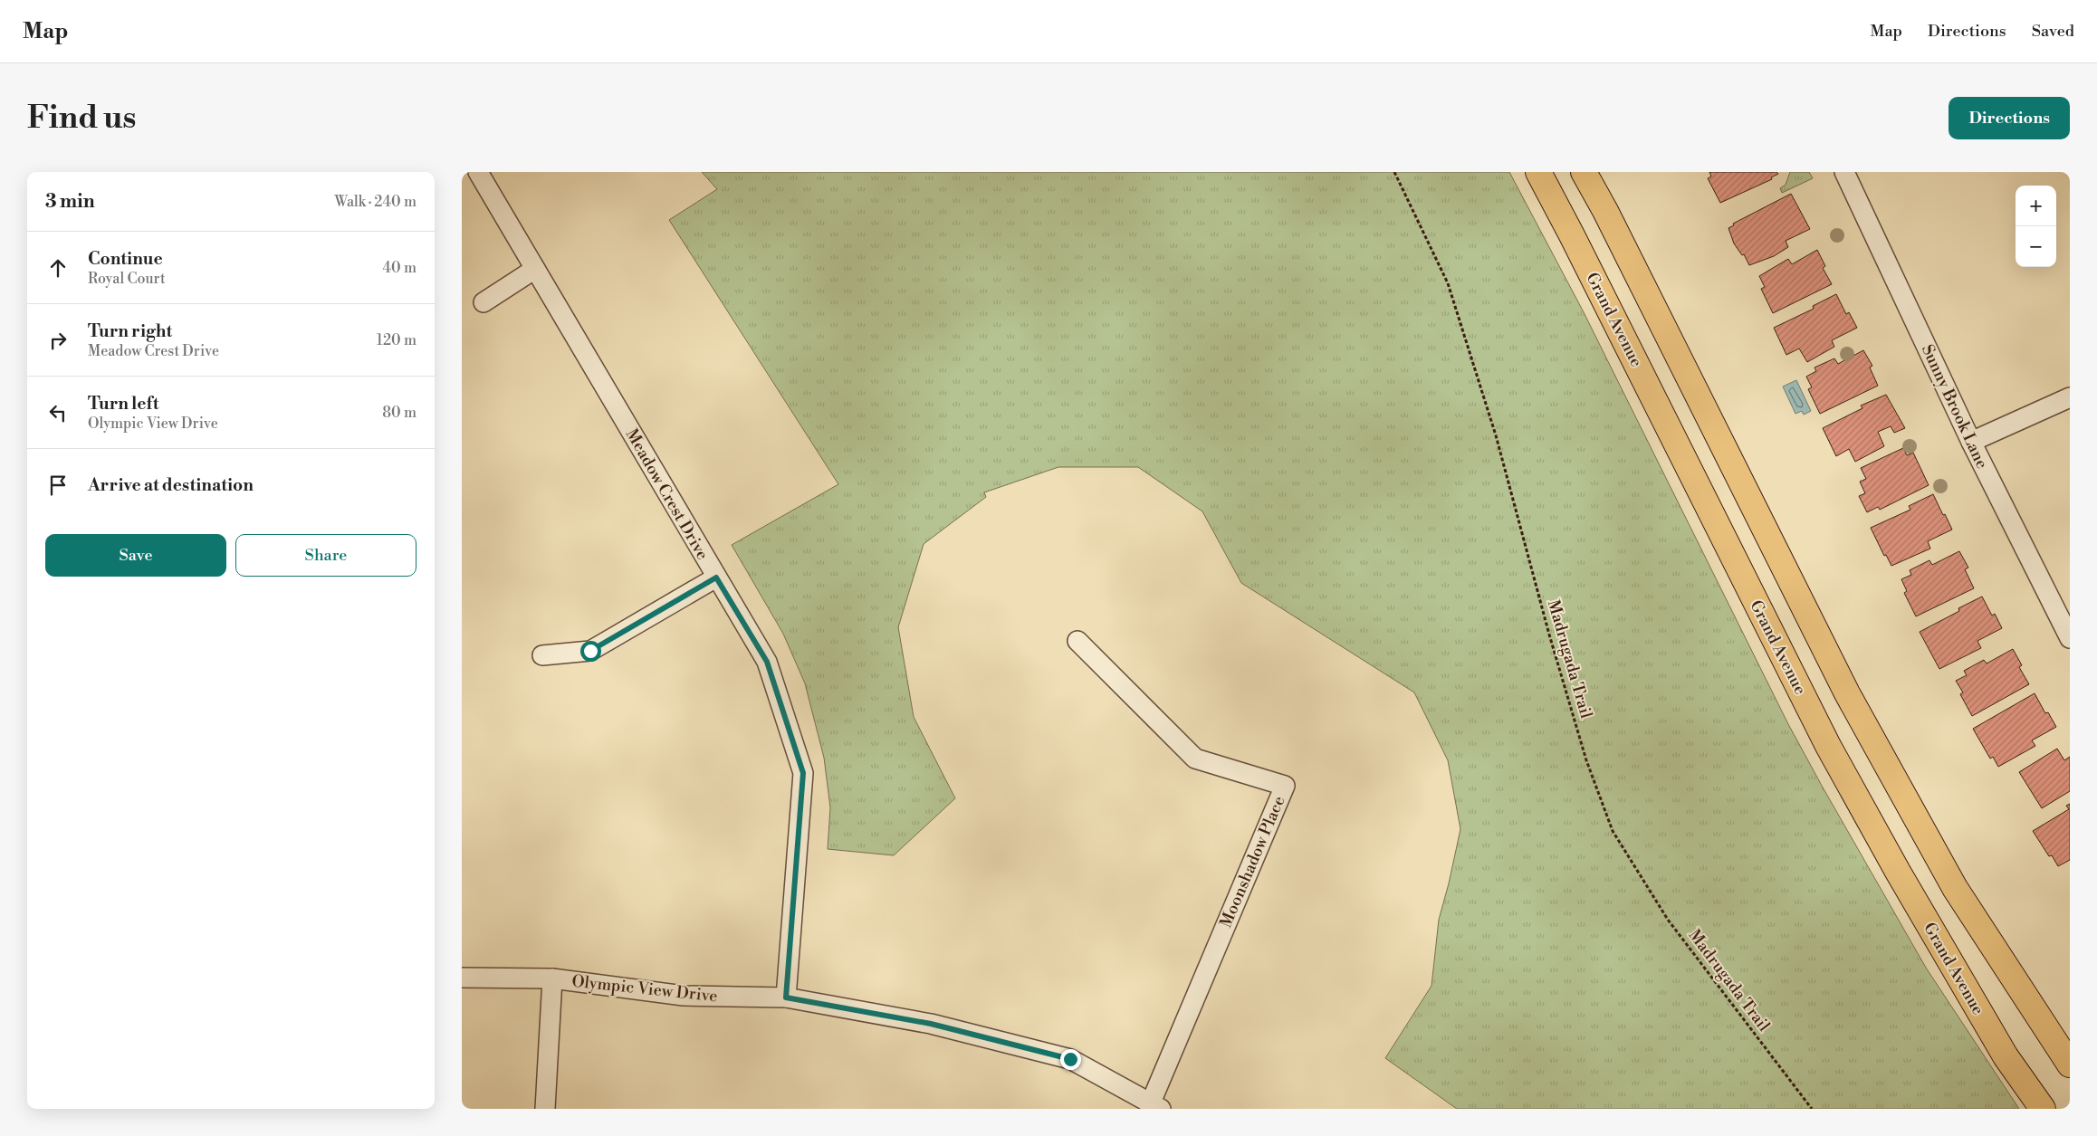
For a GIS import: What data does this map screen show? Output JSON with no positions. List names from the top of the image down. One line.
{"streets":{"main road":["Grand Avenue"],"street":["Sunny Brook Lane","Meadow Crest Drive","Moonshadow Place","Olympic View Drive"],"path":["Madrugada Trail"]},"crossings":[["Meadow Crest Drive","Olympic View Drive"],["Moonshadow Place","Olympic View Drive"]],"page":{"header":"Map","nav":["Map","Directions","Saved"],"buttons":["Directions",["Save","Share"]],"title":"Find us","heading":["3 min","Walk · 240 m"],"map_buttons":["+","−"],"list":[["Continue","Royal Court","40 m"],["Turn right","Meadow Crest Drive","120 m"],["Turn left","Olympic View Drive","80 m"],"Arrive at destination"]}}
